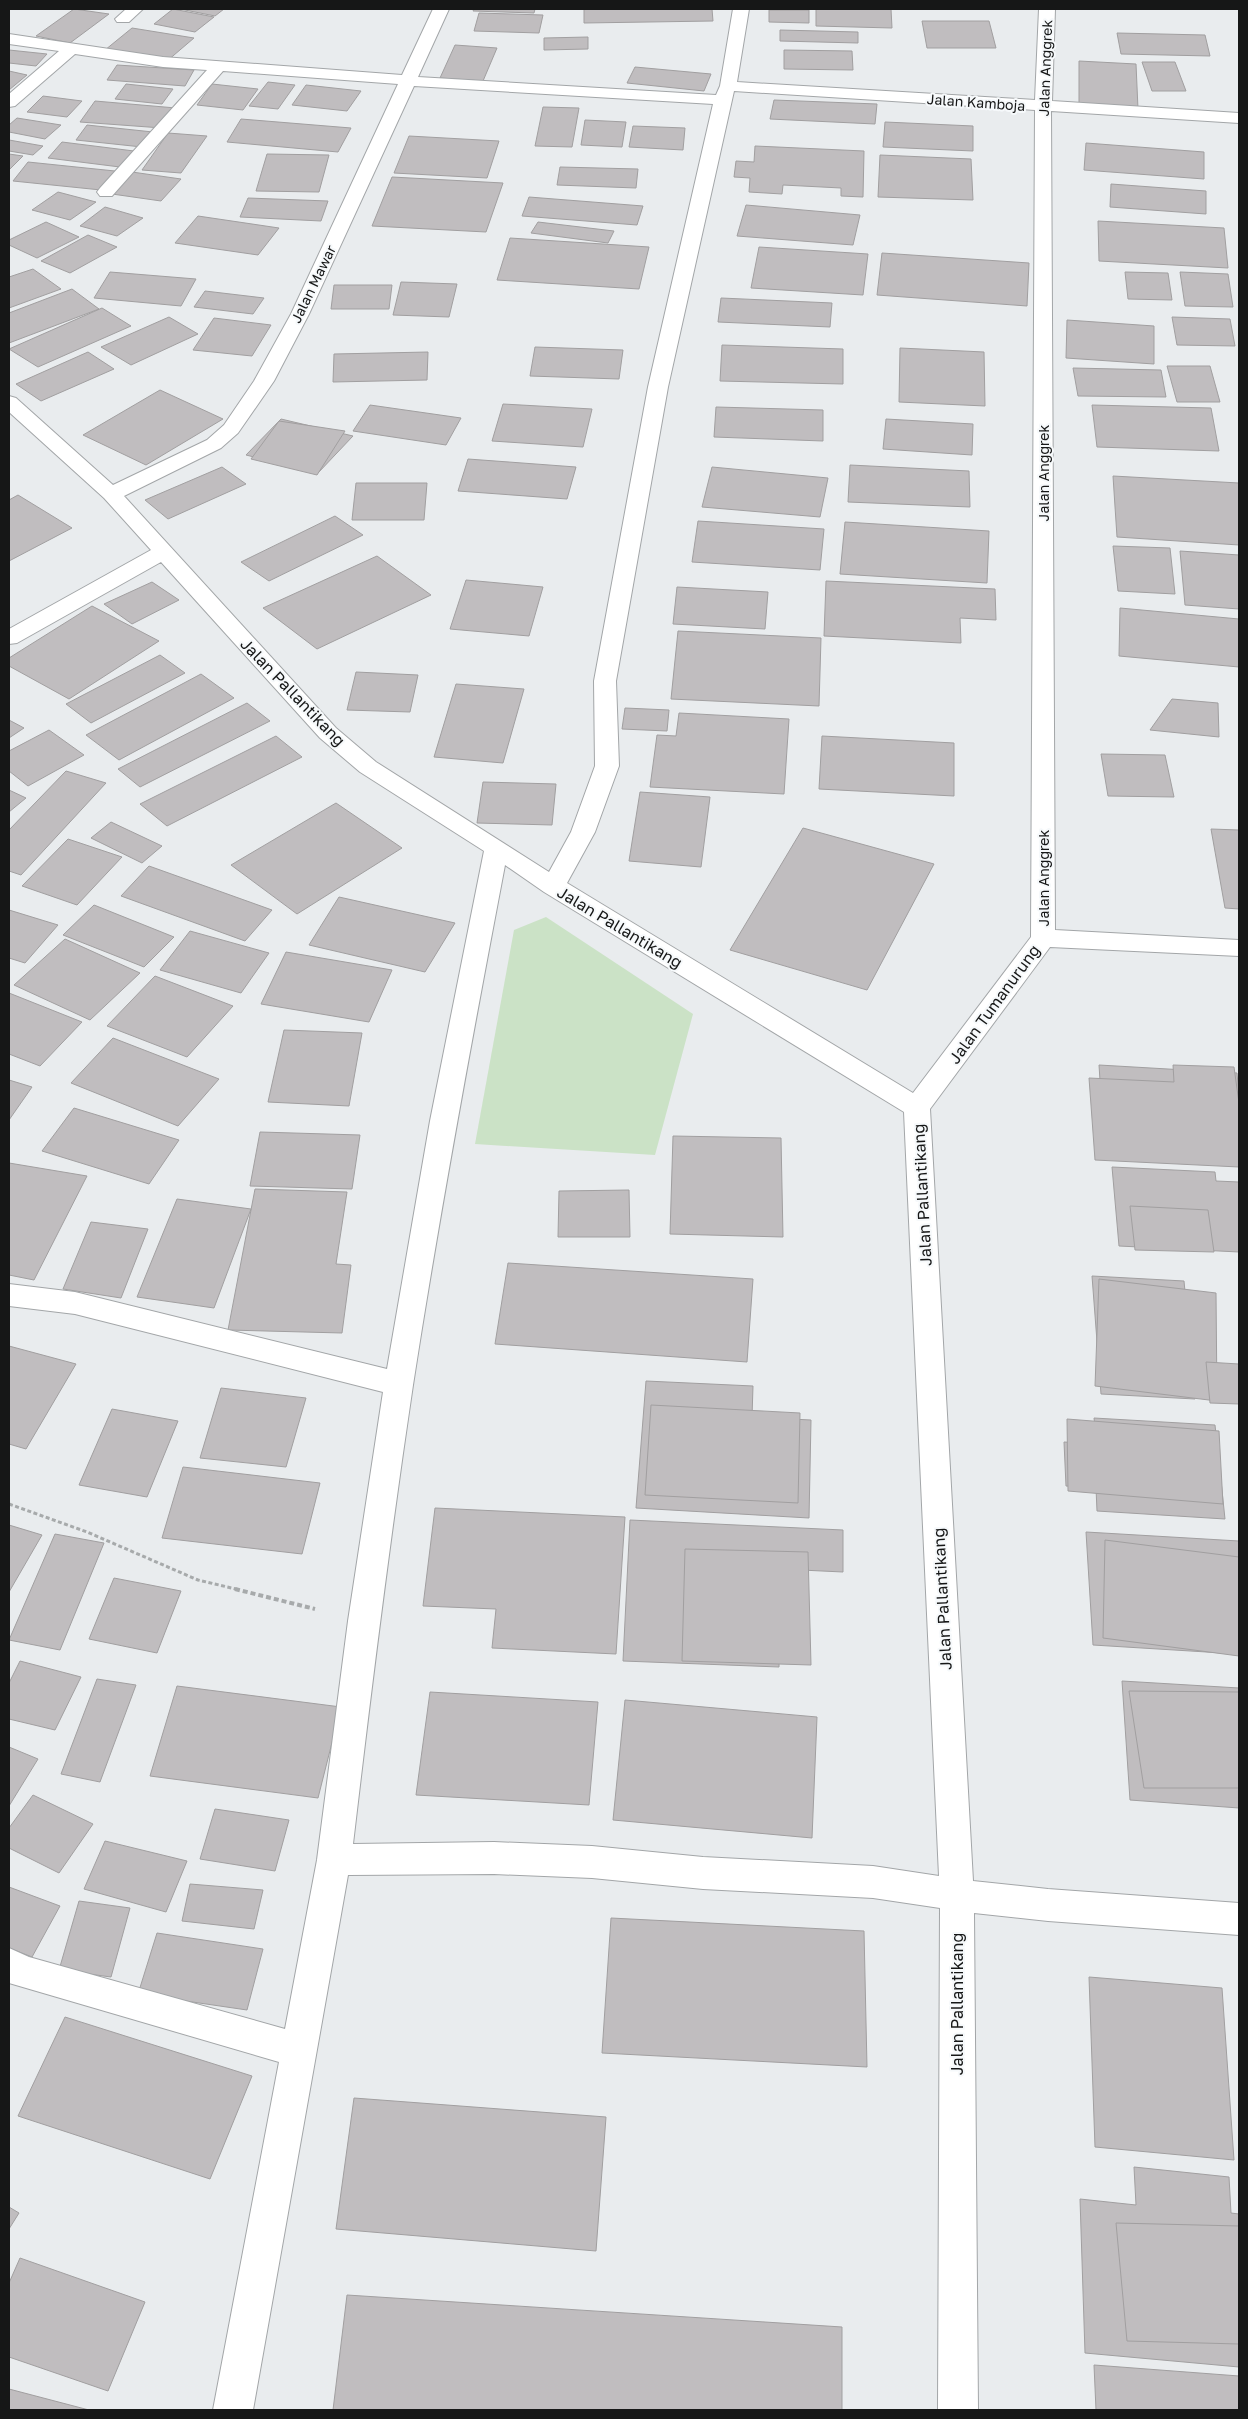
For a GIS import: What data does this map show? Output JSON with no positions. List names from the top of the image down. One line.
{"streets":{"street":["Jalan Anggrek","Jalan Kamboja","Jalan Mawar","Jalan Pallantikang","Jalan Tumanurung"]},"crossings":[["Jalan Anggrek","Jalan Kamboja"],["Jalan Anggrek","Jalan Tumanurung"],["Jalan Kamboja","Jalan Mawar"],["Jalan Mawar","Jalan Pallantikang"],["Jalan Pallantikang","Jalan Tumanurung"]]}
